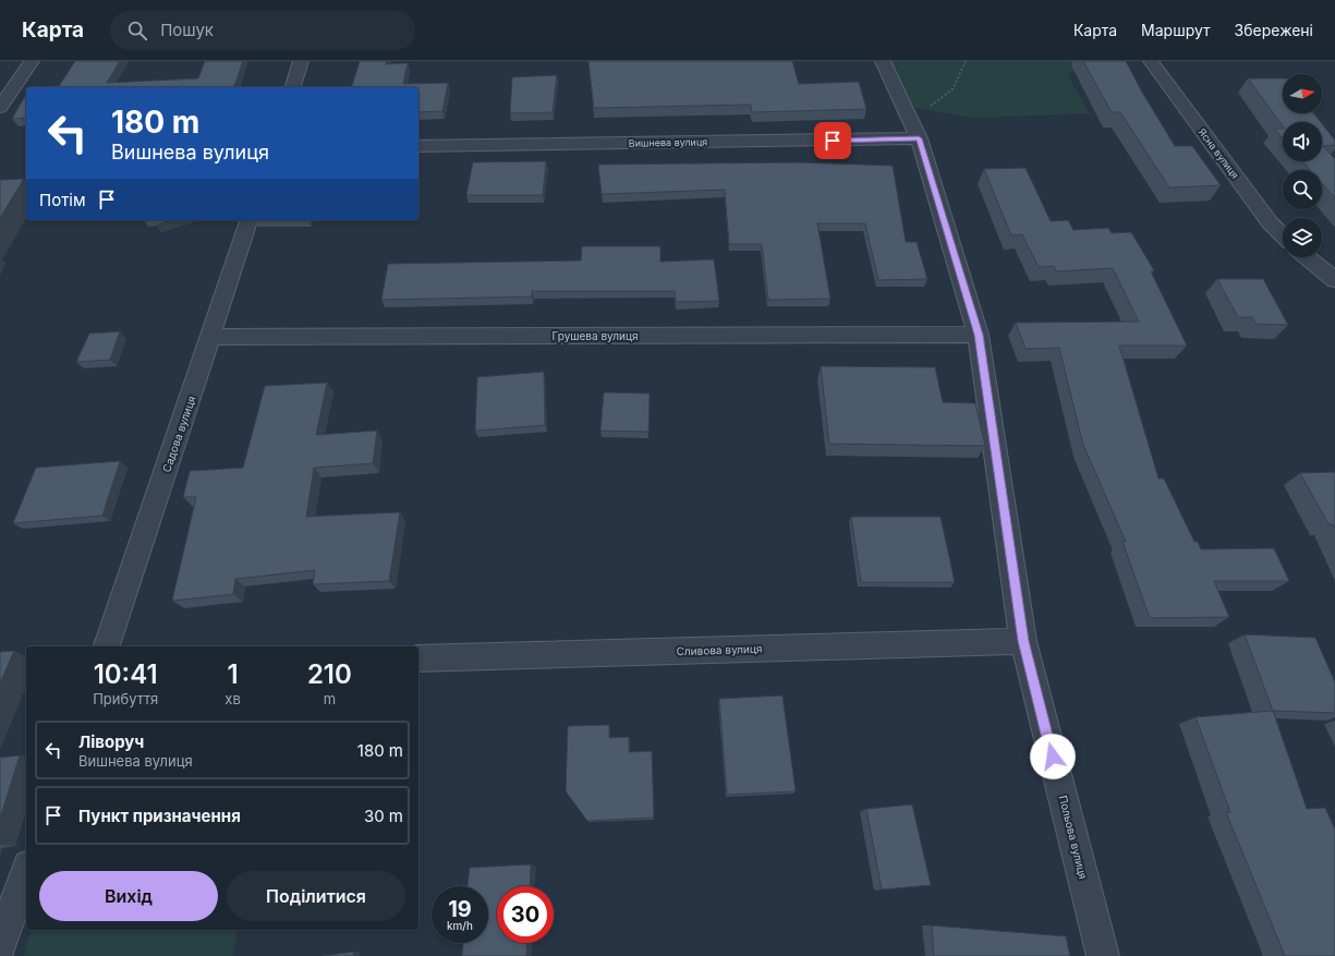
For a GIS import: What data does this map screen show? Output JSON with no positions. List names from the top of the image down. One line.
{"streets":{"street":["Вишнева вулиця","Ясна вулиця","Грушева вулиця","Садова вулиця","Сливова вулиця","Польова вулиця"]},"crossings":[["Вишнева вулиця","Польова вулиця"],["Грушева вулиця","Садова вулиця"],["Грушева вулиця","Польова вулиця"],["Сливова вулиця","Польова вулиця"]],"north":"right","page":{"header":"Карта","search":"Пошук","nav":["Карта","Маршрут","Збережені"],"turn":["180 m","Вишнева вулиця"],"then":"Потім","eta":["10:41","Прибуття","1","хв","210","m"],"list":[{"name":"Ліворуч","note":"Вишнева вулиця","value":"180 m"},{"name":"Пункт призначення","value":"30 m"}],"buttons":["Вихід","Поділитися"],"speed":"19 km/h","limit":"30"}}
